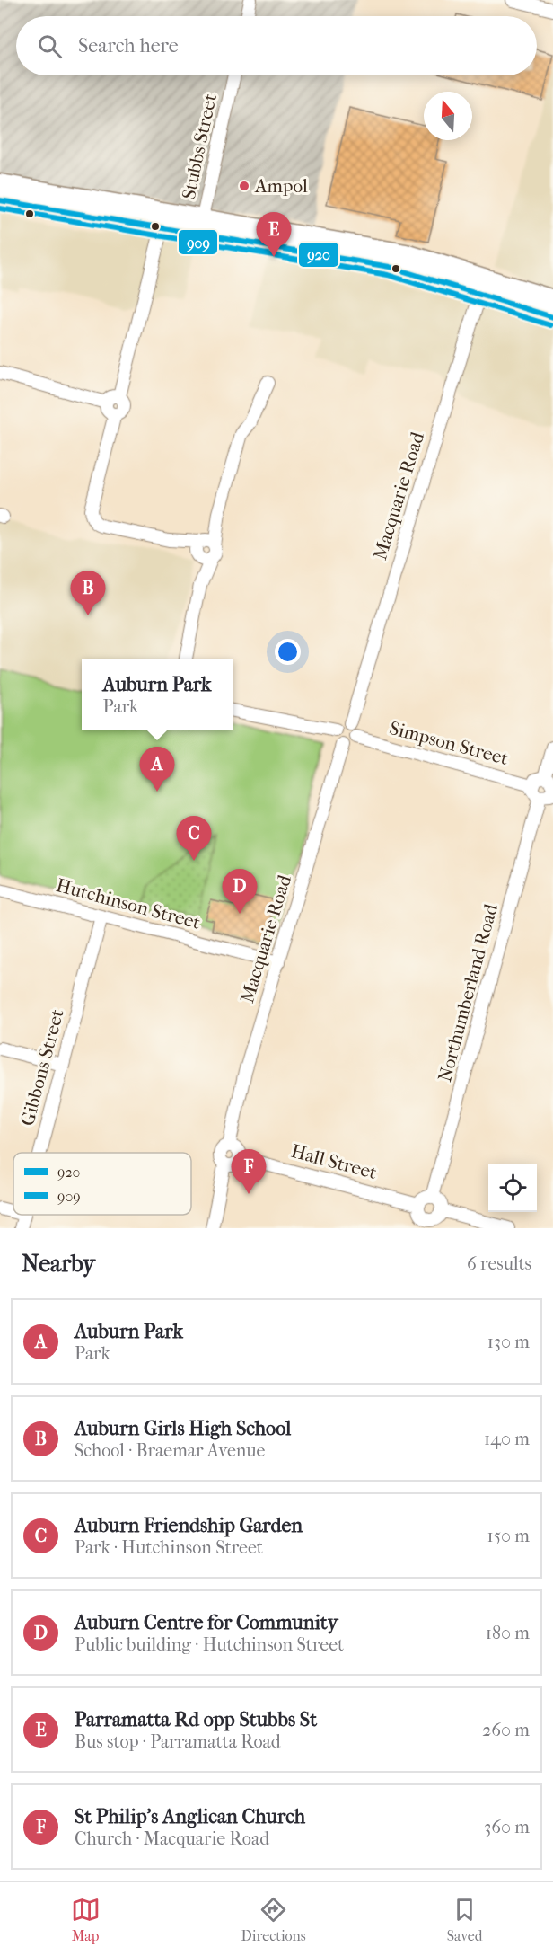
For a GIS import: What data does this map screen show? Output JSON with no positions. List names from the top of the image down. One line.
{"streets":{"street":["Stubbs Street","Macquarie Road","Simpson Street","Hutchinson Street","Northumberland Road","Gibbons Street","Hall Street"]},"crossings":[["Macquarie Road","Simpson Street"],["Macquarie Road","Hutchinson Street"],["Macquarie Road","Hall Street"],["Simpson Street","Northumberland Road"],["Hutchinson Street","Gibbons Street"],["Northumberland Road","Hall Street"]],"places":["Ampol"],"lines":["transit line 920","transit line 909"],"legend":["920","909"],"north":"top","page":{"search":"Search here","pins":["E","B","A","C","D","F"],"popup":["Auburn Park","Park"],"heading":["Nearby","6 results"],"list":[{"mark":"A","name":"Auburn Park","note":"Park","value":"130 m"},{"mark":"B","name":"Auburn Girls High School","note":"School · Braemar Avenue","value":"140 m"},{"mark":"C","name":"Auburn Friendship Garden","note":"Park · Hutchinson Street","value":"150 m"},{"mark":"D","name":"Auburn Centre for Community","note":"Public building · Hutchinson Street","value":"180 m"},{"mark":"E","name":"Parramatta Rd opp Stubbs St","note":"Bus stop · Parramatta Road","value":"260 m"},{"mark":"F","name":"St Philip's Anglican Church","note":"Church · Macquarie Road","value":"360 m"}],"nav":["Map","Directions","Saved"]}}
